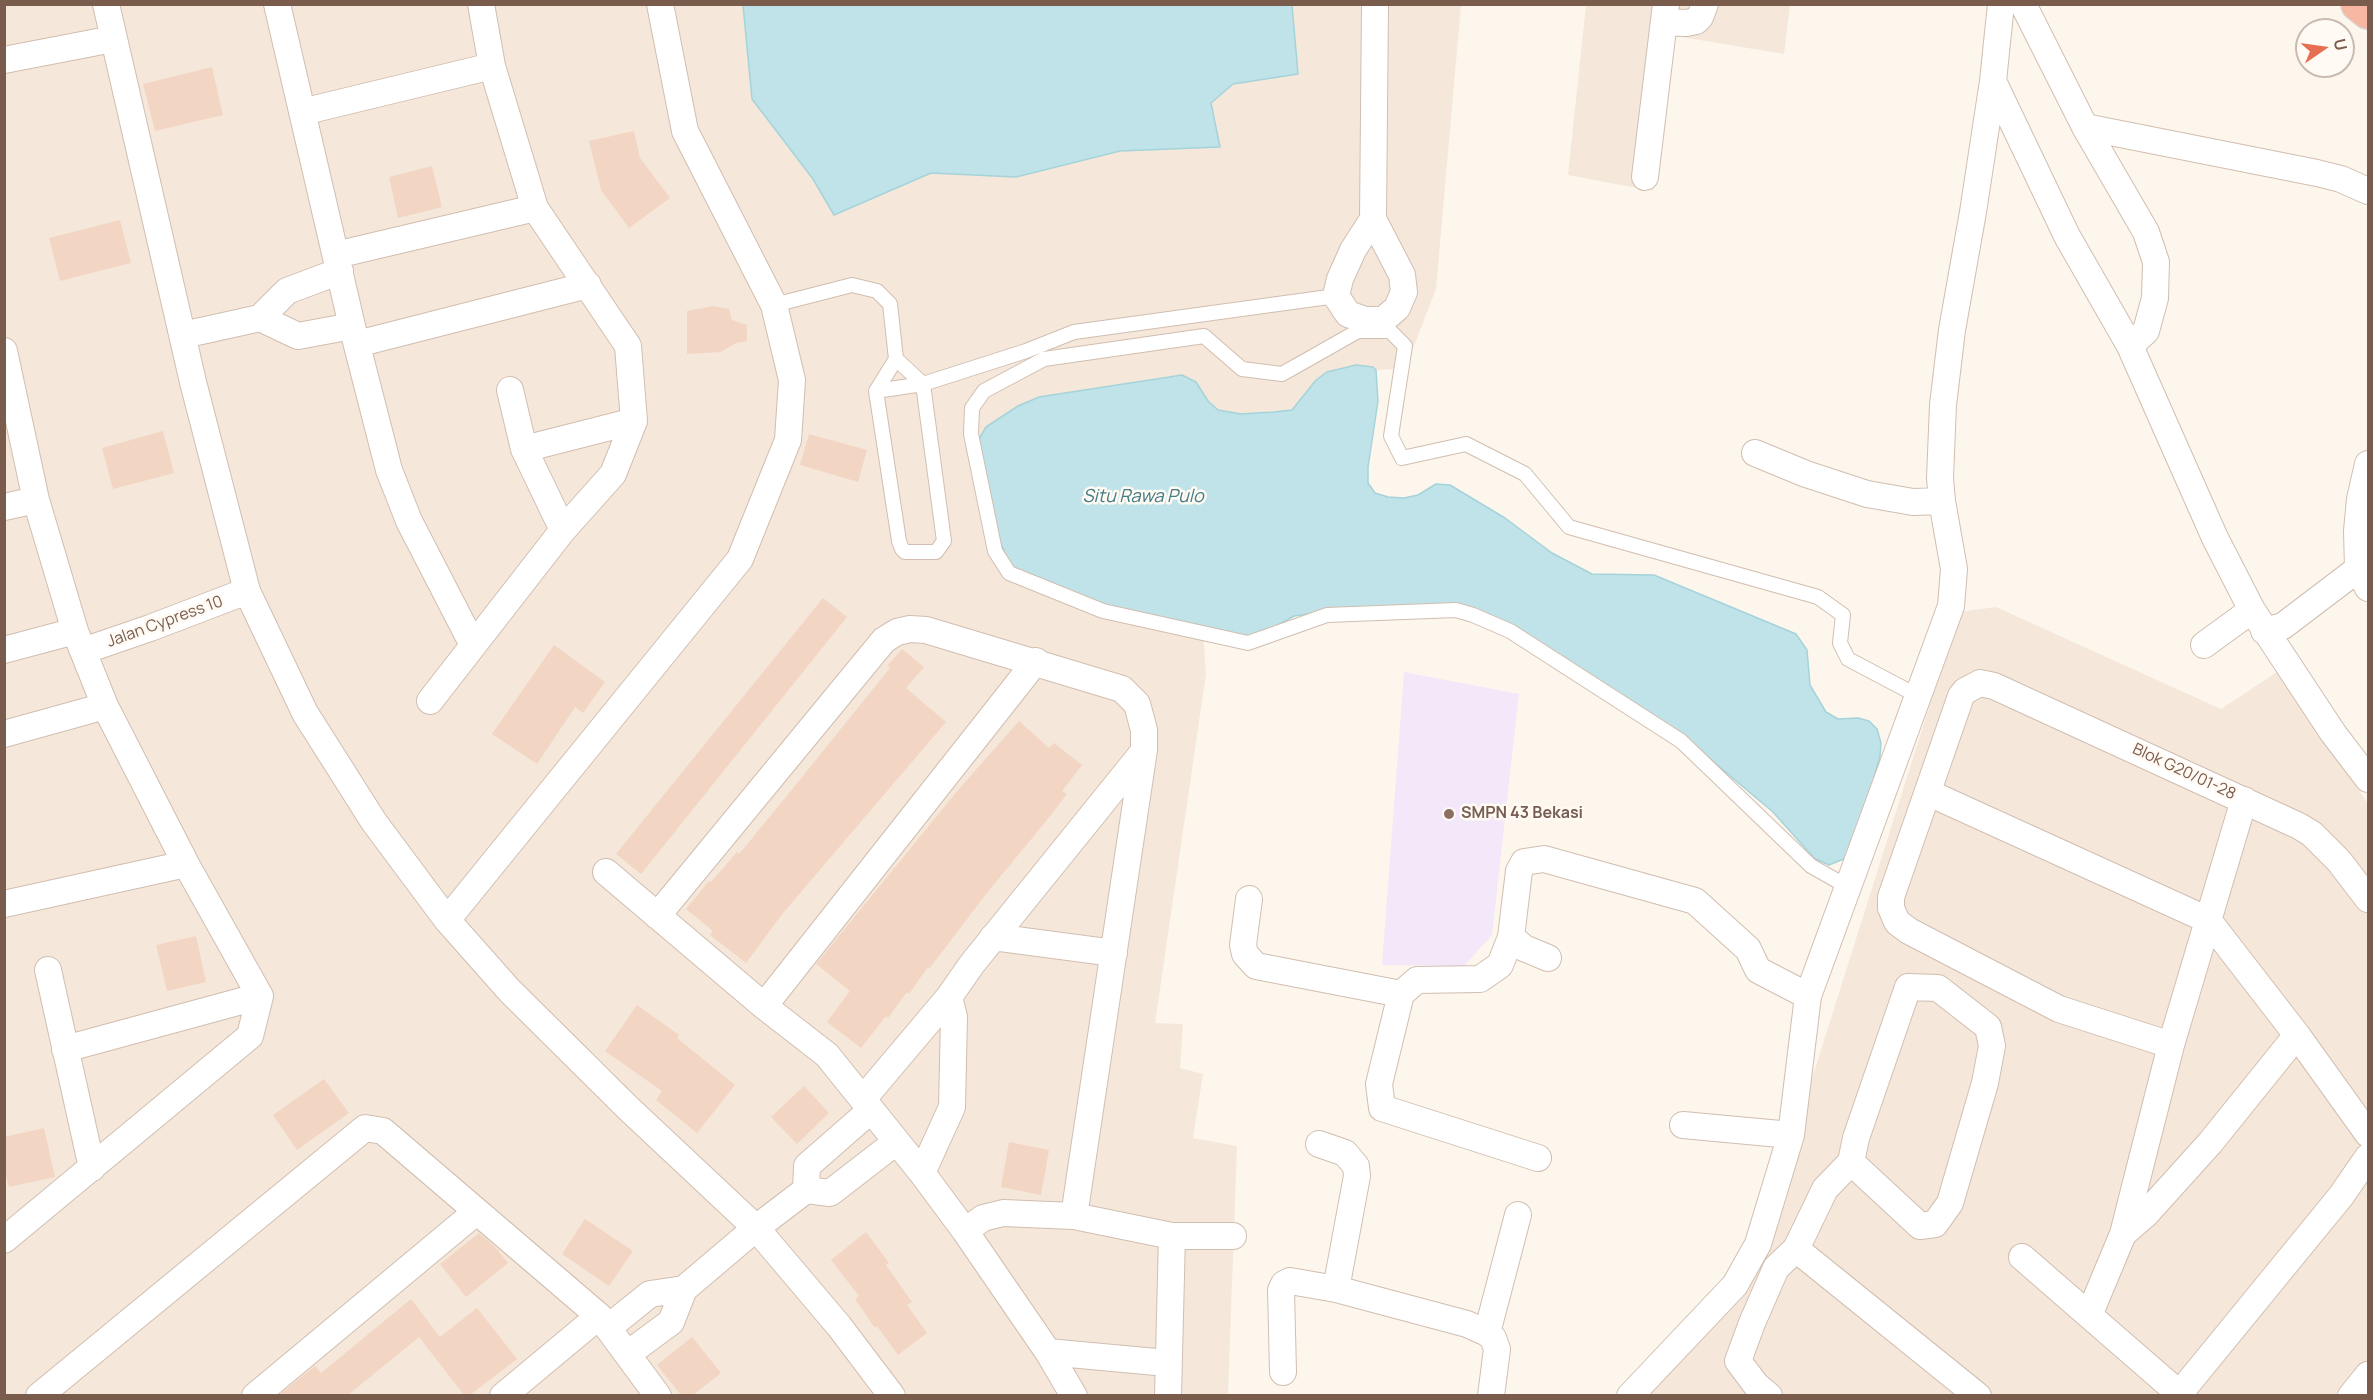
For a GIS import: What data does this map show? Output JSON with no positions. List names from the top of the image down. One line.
{"streets":{"street":["Jalan Cypress 10","Blok G20/01-28"]},"water":["Situ Rawa Pulo"],"places":["SMPN 43 Bekasi"],"north":"right"}
